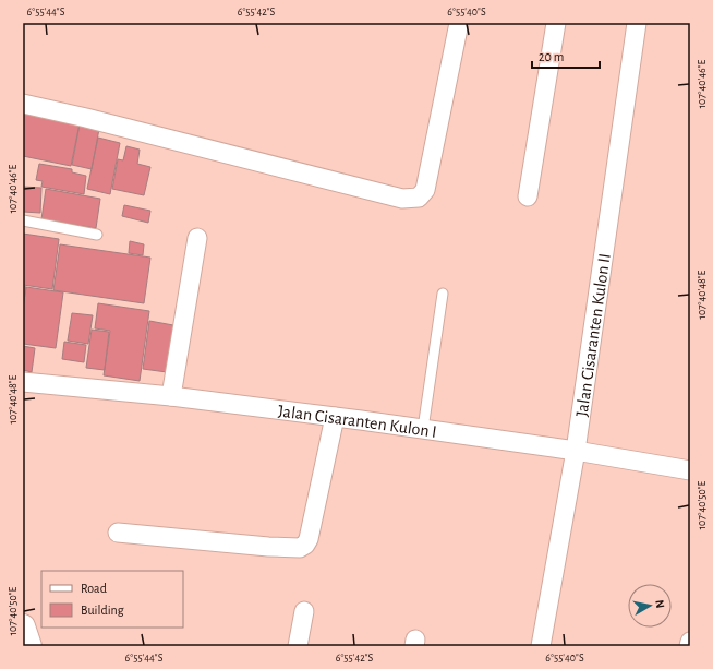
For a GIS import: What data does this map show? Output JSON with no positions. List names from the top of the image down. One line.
{"streets":{"street":["Jalan Cisaranten Kulon II","Jalan Cisaranten Kulon I"]},"crossings":[["Jalan Cisaranten Kulon II","Jalan Cisaranten Kulon I"]],"legend":["Road","Building"],"scale_bar":"20 m","north":"right","coordinates":["6°55'44\"S","6°55'42\"S","6°55'40\"S","107°40'46\"E","107°40'48\"E","107°40'50\"E"]}
